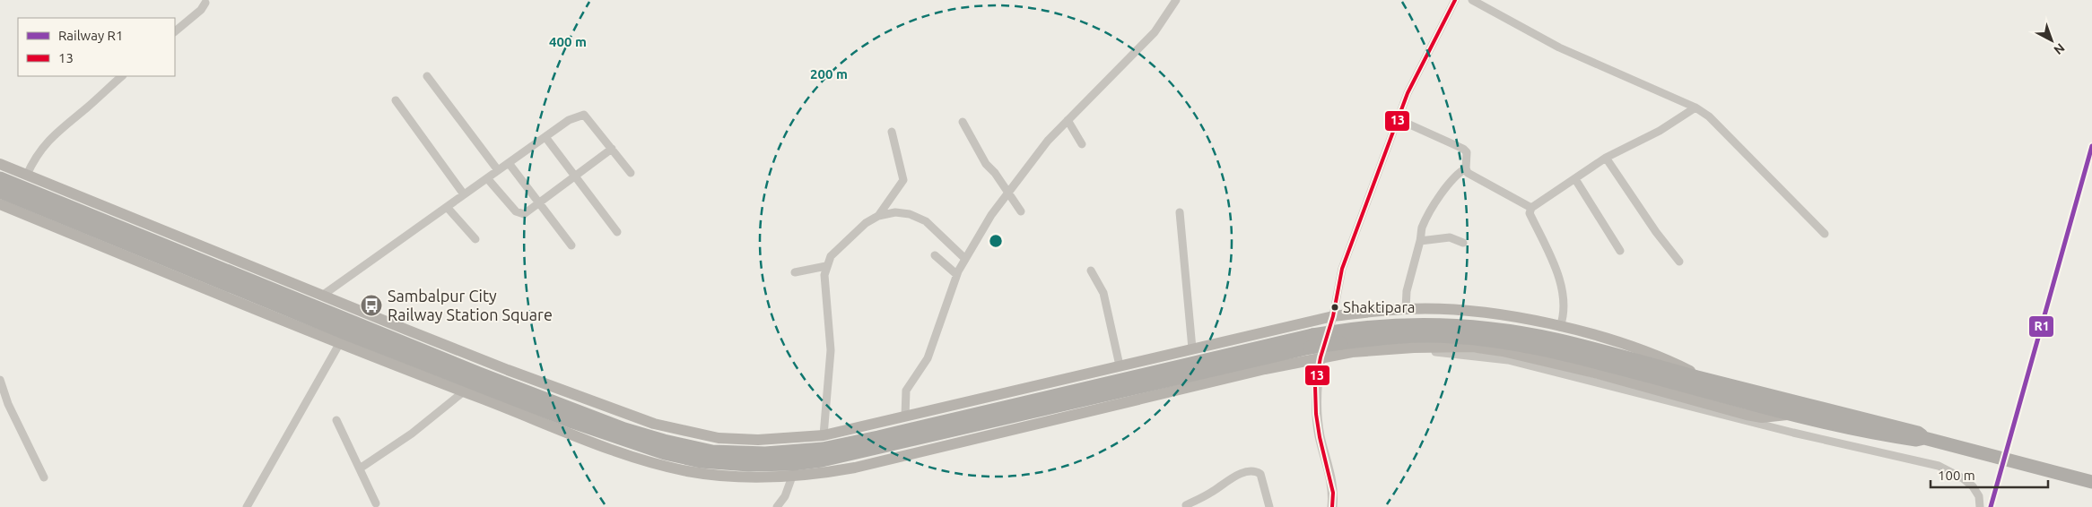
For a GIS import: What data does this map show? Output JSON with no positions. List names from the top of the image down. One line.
{"places":{"bus stop":["Sambalpur City Railway Station Square"],"other":["Shaktipara"]},"lines":["transit line 13","rail line R1"],"legend":["Railway R1","13"],"scale_bar":"100 m","north":"bottom right","rings":["400 m","200 m"]}
